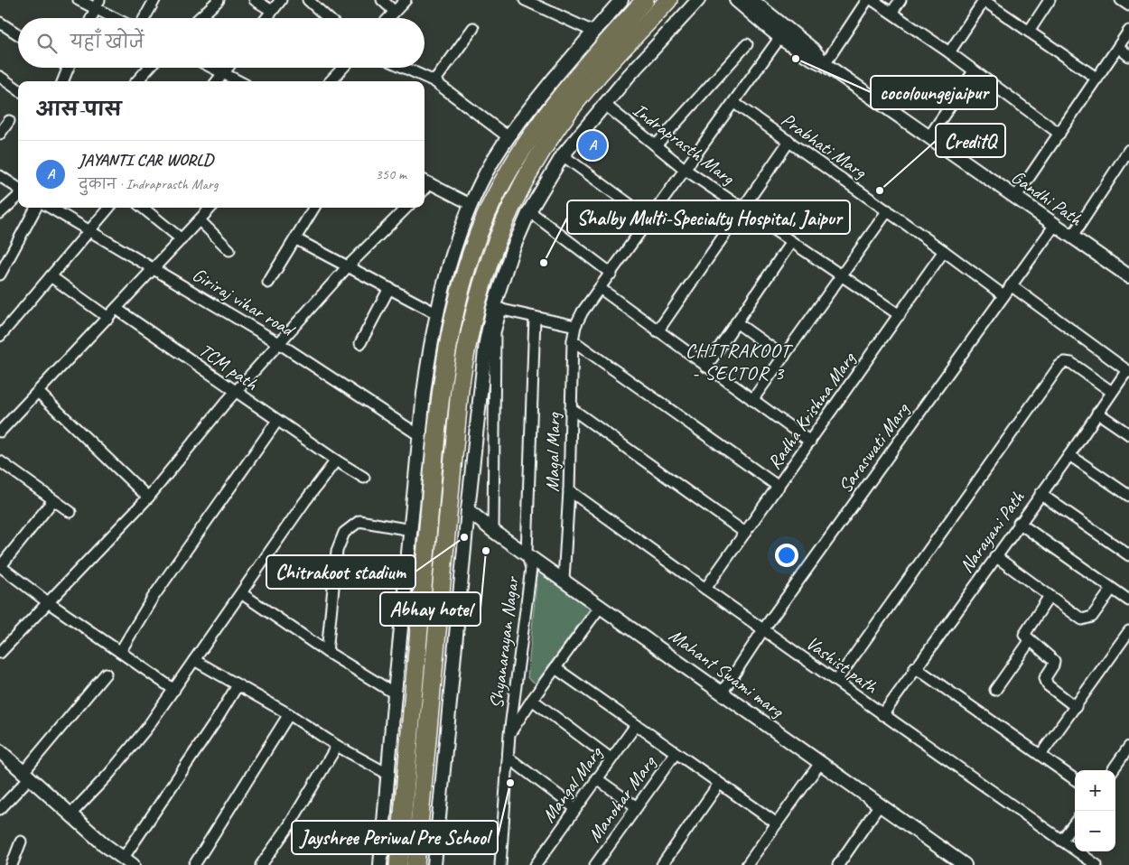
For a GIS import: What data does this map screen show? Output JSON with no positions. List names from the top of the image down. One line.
{"streets":{"street":["Indraprasth Marg","Prabhati Marg","Gandhi Path","Giriraj vihar road","TCM path","Radha Krishna Marg","Saraswati Marg","Magal Marg","Narayani Path","Shyanarayan Nagar","Vashist path","Mahant Swami marg","Mangal Marg","Manohar Marg"]},"crossings":[["Indraprasth Marg","Radha Krishna Marg"],["Indraprasth Marg","Magal Marg"],["Prabhati Marg","Radha Krishna Marg"],["Prabhati Marg","Saraswati Marg"],["Prabhati Marg","Magal Marg"],["Gandhi Path","Saraswati Marg"],["Radha Krishna Marg","Vashist path"],["Saraswati Marg","Vashist path"],["Saraswati Marg","Mahant Swami marg"],["Magal Marg","Vashist path"],["Magal Marg","Mahant Swami marg"],["Narayani Path","Vashist path"],["Shyanarayan Nagar","Mahant Swami marg"]],"districts":["CHITRAKOOT - SECTOR 3"],"places":["cocoloungejaipur","CreditQ","Shalby Multi-Specialty Hospital, Jaipur","Chitrakoot stadium","Abhay hotel","Jayshree Periwal Pre School"],"page":{"search":"यहाँ खोजें","heading":"आस-पास","pins":"A","list":[{"mark":"A","name":"JAYANTI CAR WORLD","note":"दुकान · Indraprasth Marg","value":"350 m"}],"map_buttons":["+","−"]}}
